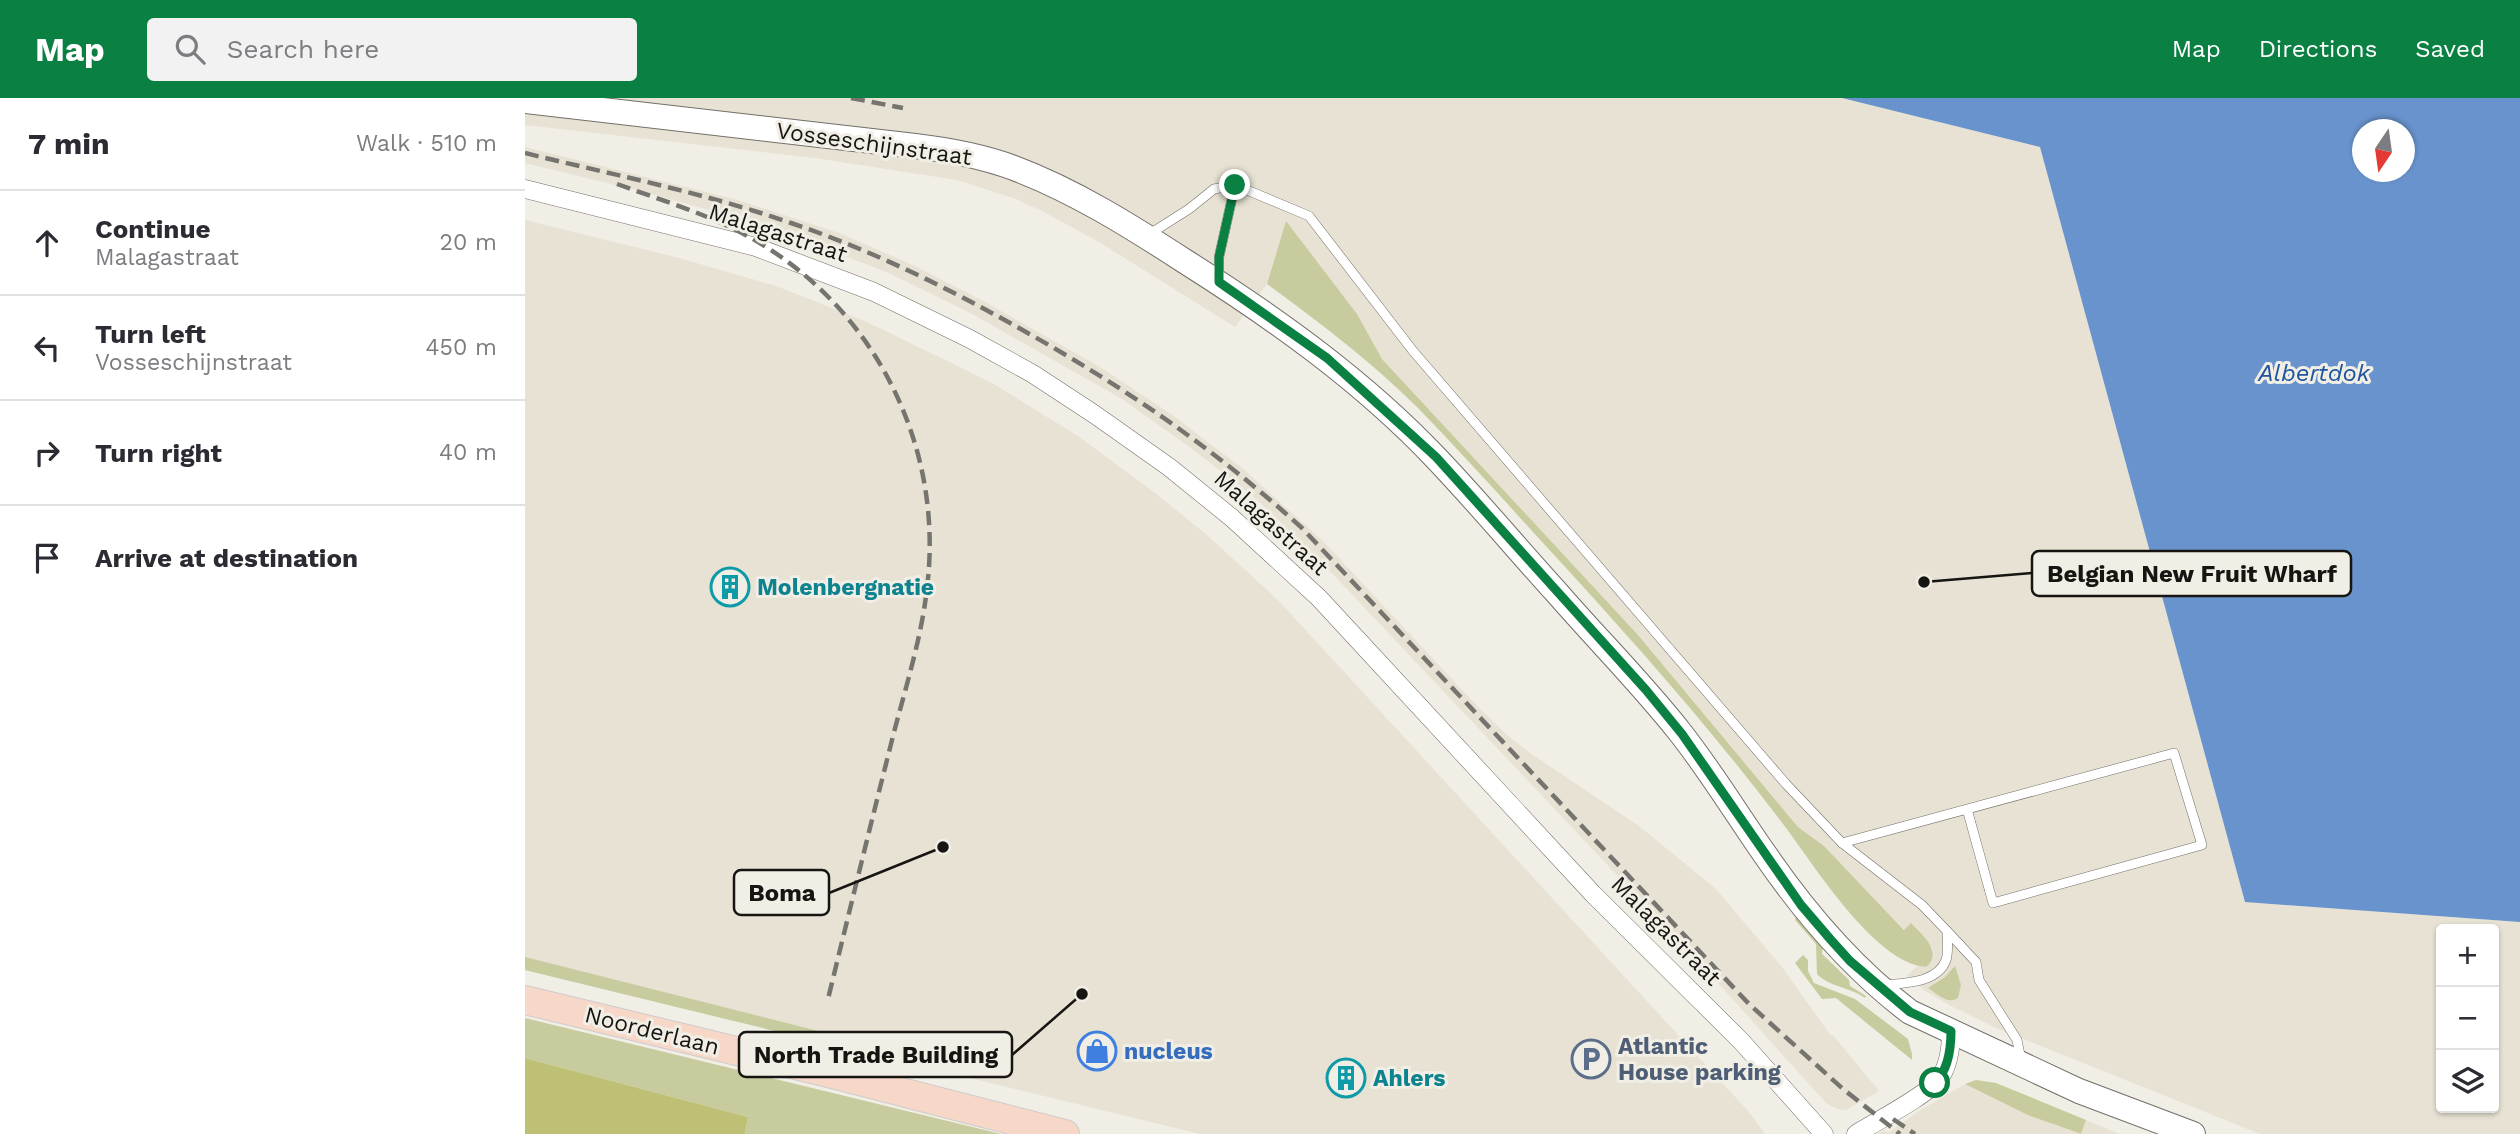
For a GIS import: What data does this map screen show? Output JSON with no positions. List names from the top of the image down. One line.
{"streets":{"main road":["Noorderlaan"],"street":["Vosseschijnstraat","Malagastraat"]},"water":["Albertdok"],"places":{"other":["Belgian New Fruit Wharf","Boma","North Trade Building"],"building":["Molenbergnatie","Ahlers"],"shop":["nucleus"],"parking":["Atlantic House parking"]},"north":"bottom","page":{"header":"Map","search":"Search here","nav":["Map","Directions","Saved"],"heading":["7 min","Walk · 510 m"],"list":[["Continue","Malagastraat","20 m"],["Turn left","Vosseschijnstraat","450 m"],["Turn right","40 m"],"Arrive at destination"],"map_buttons":["+","−"]}}
